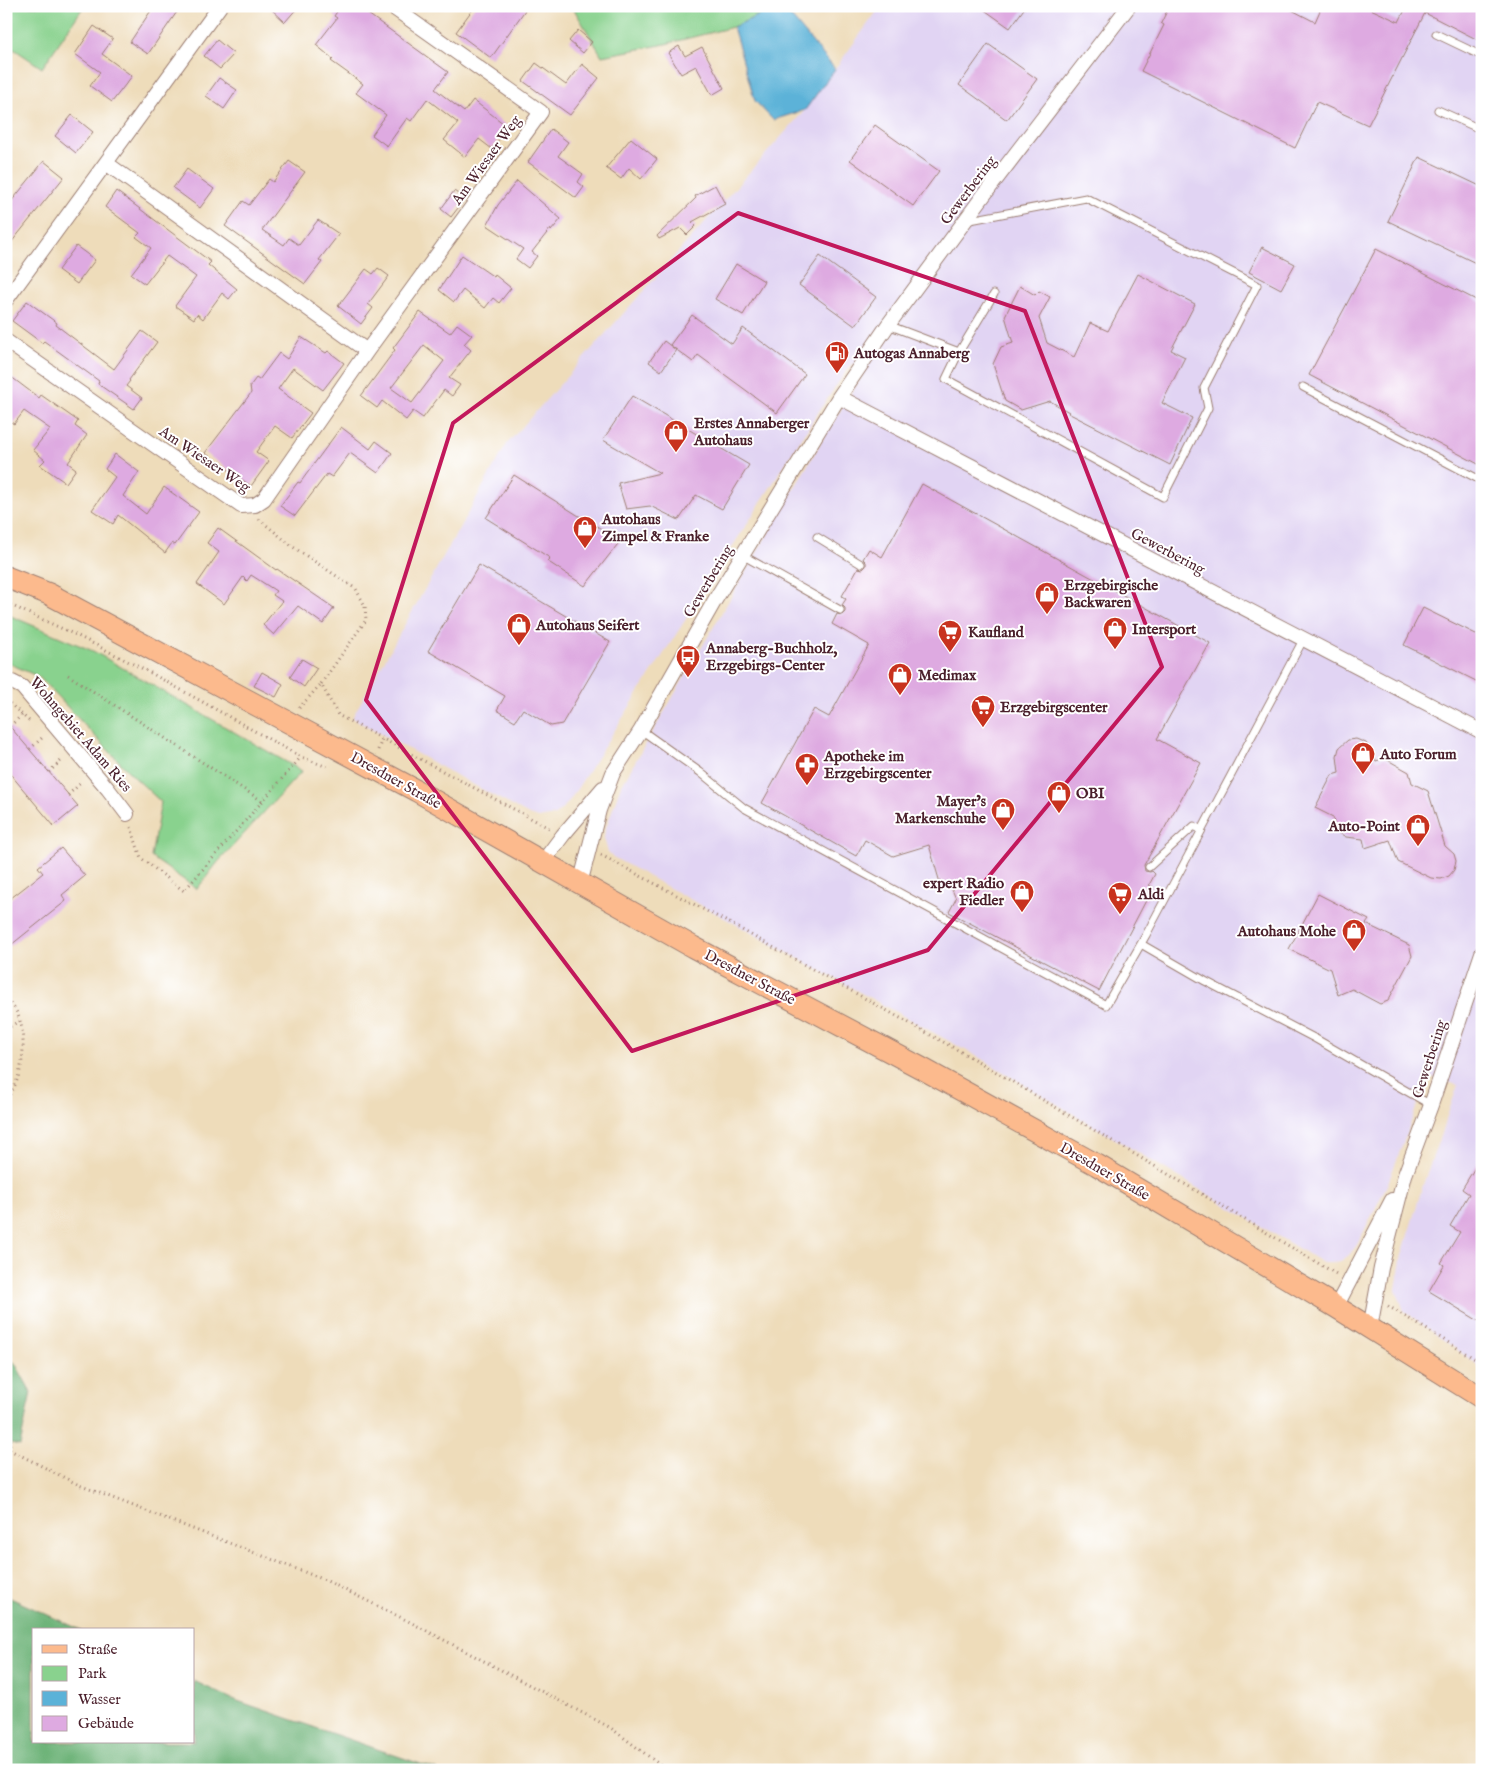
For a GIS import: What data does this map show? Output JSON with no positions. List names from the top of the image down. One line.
{"streets":{"main road":["Dresdner Straße"],"street":["Am Wiesaer Weg","Gewerbering","Wohngebiet Adam Ries"]},"crossings":[["Gewerbering","Dresdner Straße"]],"places":{"fuel station":["Autogas Annaberg"],"shop":["Erstes Annaberger Autohaus","Autohaus Zimpel & Franke","Erzgebirgische Backwaren","Autohaus Seifert","Intersport","Medimax","Auto Forum","OBI","Mayer’s Markenschuhe","Auto-Point","expert Radio Fiedler","Autohaus Mohe"],"supermarket":["Kaufland","Erzgebirgscenter","Aldi"],"bus stop":["Annaberg-Buchholz, Erzgebirgs-Center"],"pharmacy":["Apotheke im Erzgebirgscenter"]},"legend":["Straße","Park","Wasser","Gebäude"]}
